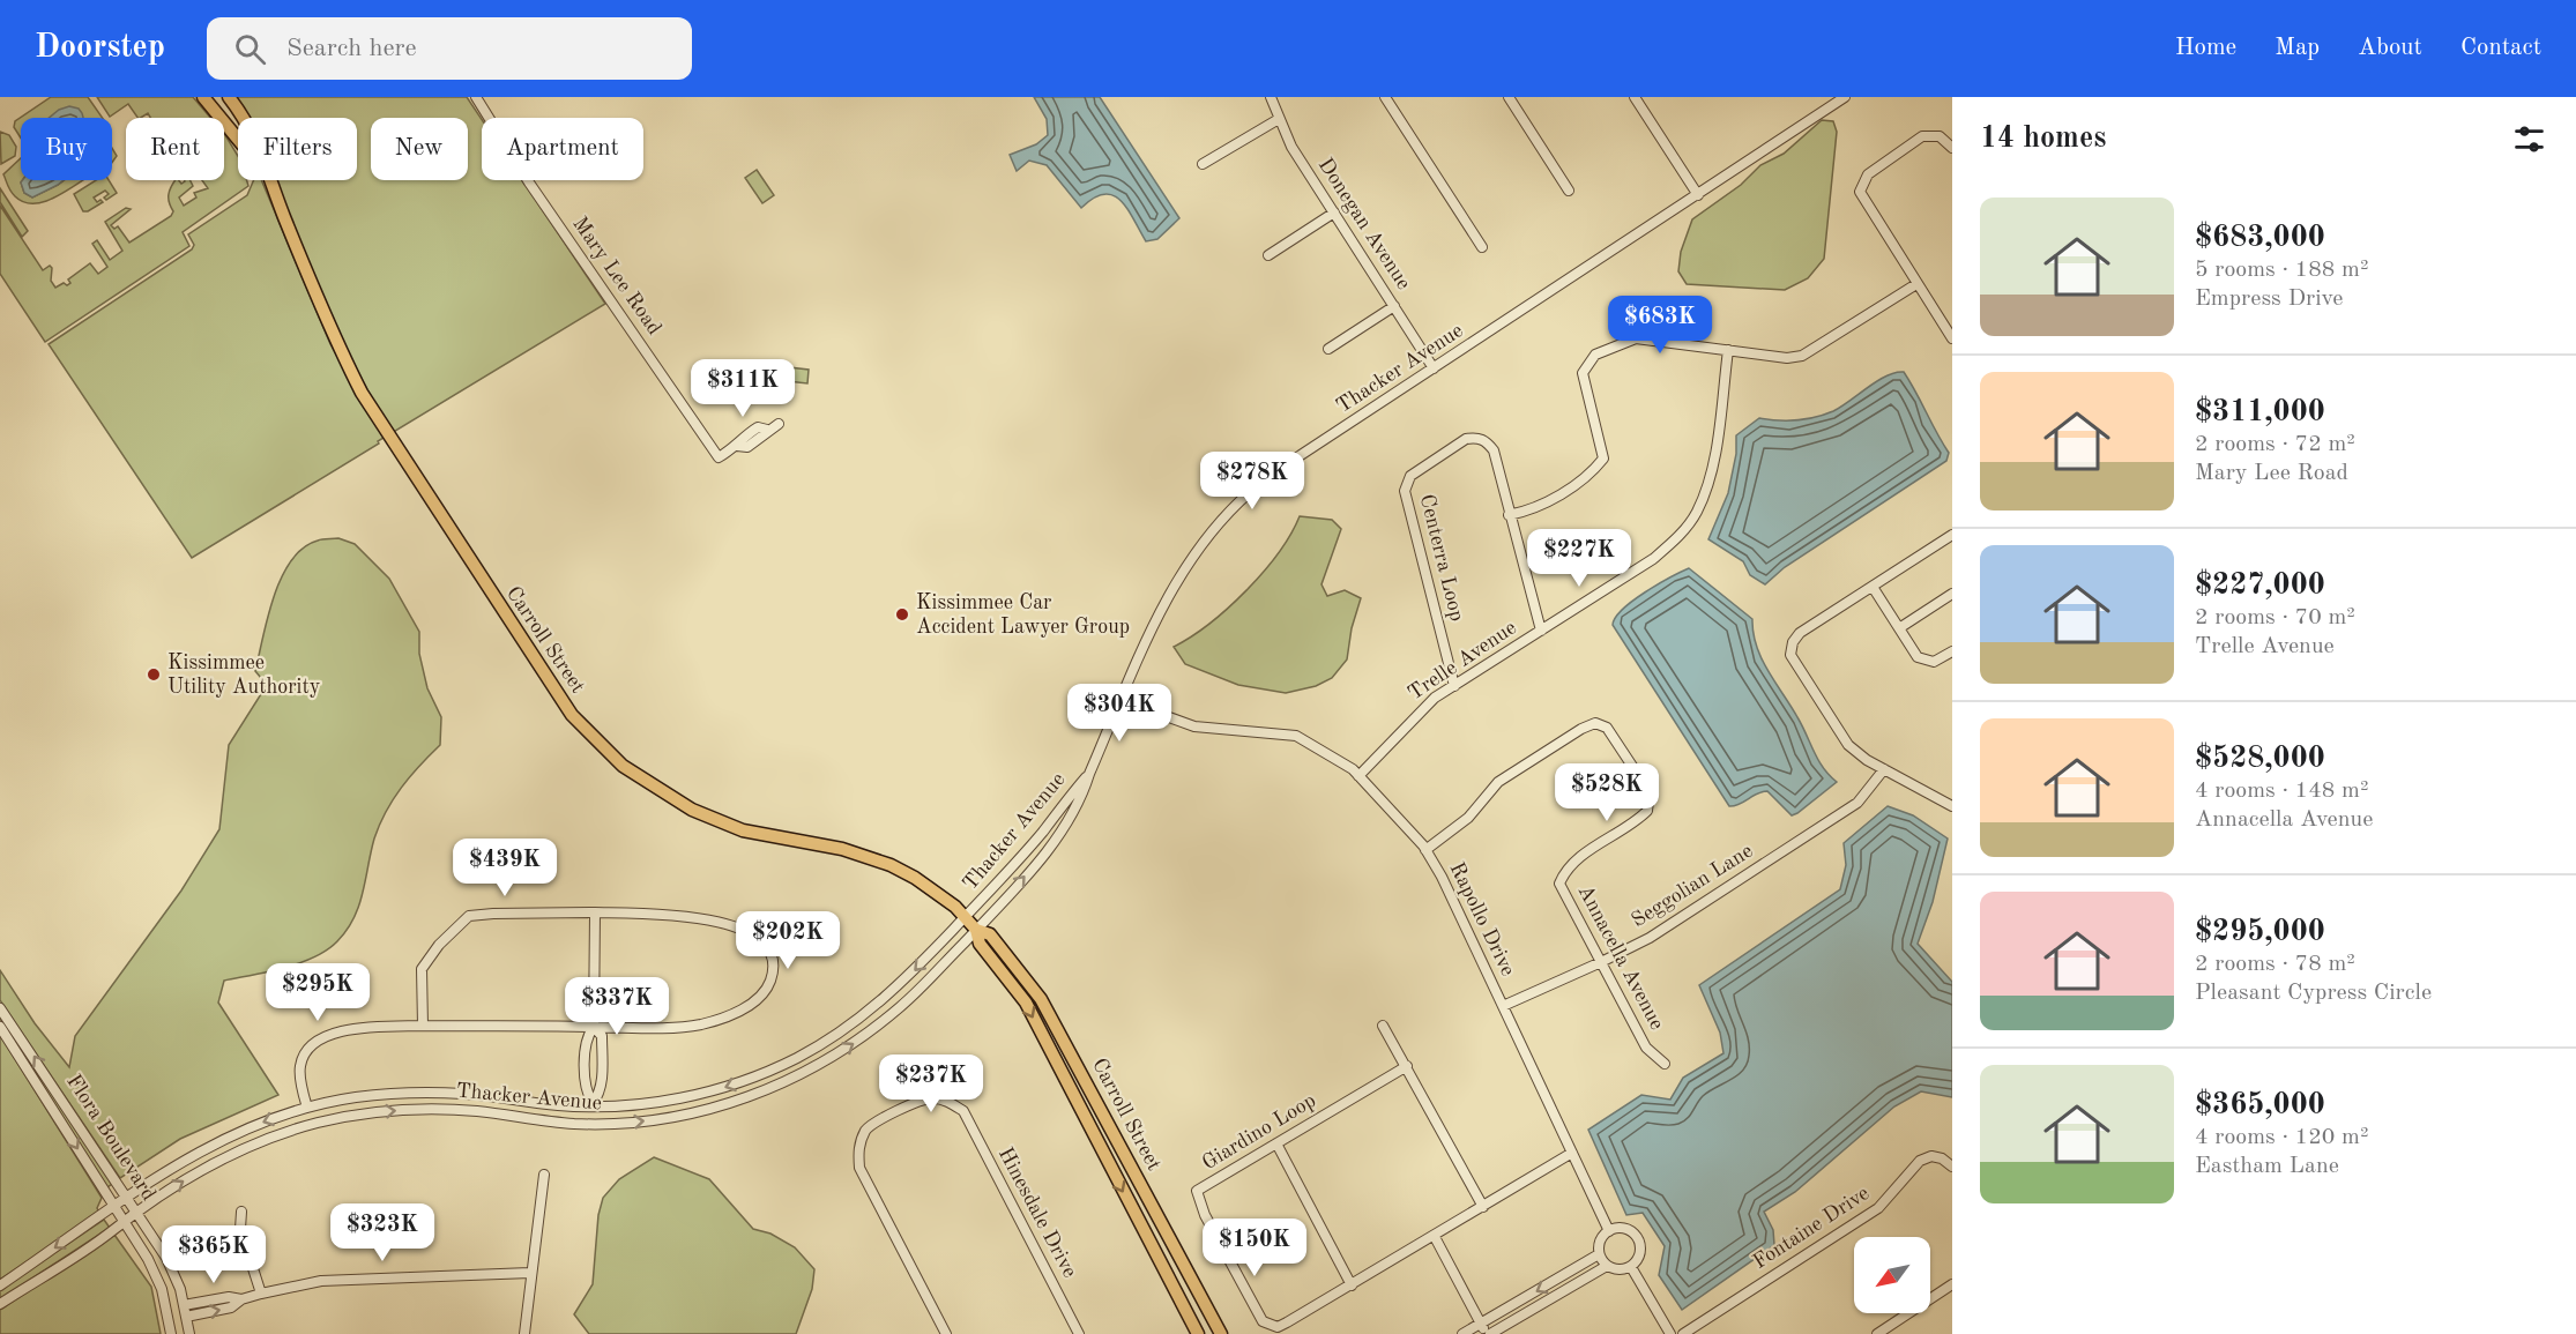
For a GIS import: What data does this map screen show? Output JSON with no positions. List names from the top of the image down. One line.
{"streets":{"main road":["Carroll Street"],"street":["Donegan Avenue","Mary Lee Road","Thacker Avenue","Centerra Loop","Trelle Avenue","Seggolian Lane","Rapollo Drive","Annacella Avenue","Giardino Loop","Flora Boulevard","Hinesdale Drive","Fontaine Drive"]},"crossings":[["Donegan Avenue","Thacker Avenue"],["Thacker Avenue","Carroll Street"],["Thacker Avenue","Rapollo Drive"],["Thacker Avenue","Flora Boulevard"],["Centerra Loop","Trelle Avenue"],["Trelle Avenue","Rapollo Drive"],["Seggolian Lane","Rapollo Drive"],["Seggolian Lane","Annacella Avenue"],["Rapollo Drive","Annacella Avenue"],["Rapollo Drive","Giardino Loop"]],"places":["Kissimmee Car Accident Lawyer Group","Kissimmee Utility Authority"],"north":"bottom left","page":{"header":"Doorstep","search":"Search here","nav":["Home","Map","About","Contact"],"heading":"14 homes","chip":["Buy","Rent","Filters","New","Apartment"],"list":[{"name":"$683,000","note":"5 rooms · 188 m² · Empress Drive"},{"name":"$311,000","note":"2 rooms · 72 m² · Mary Lee Road"},{"name":"$227,000","note":"2 rooms · 70 m² · Trelle Avenue"},{"name":"$528,000","note":"4 rooms · 148 m² · Annacella Avenue"},{"name":"$295,000","note":"2 rooms · 78 m² · Pleasant Cypress Circle"},{"name":"$365,000","note":"4 rooms · 120 m² · Eastham Lane"}],"price":["$683K","$311K","$278K","$227K","$304K","$528K","$439K","$202K","$295K","$337K","$237K","$323K","$150K","$365K"]}}
